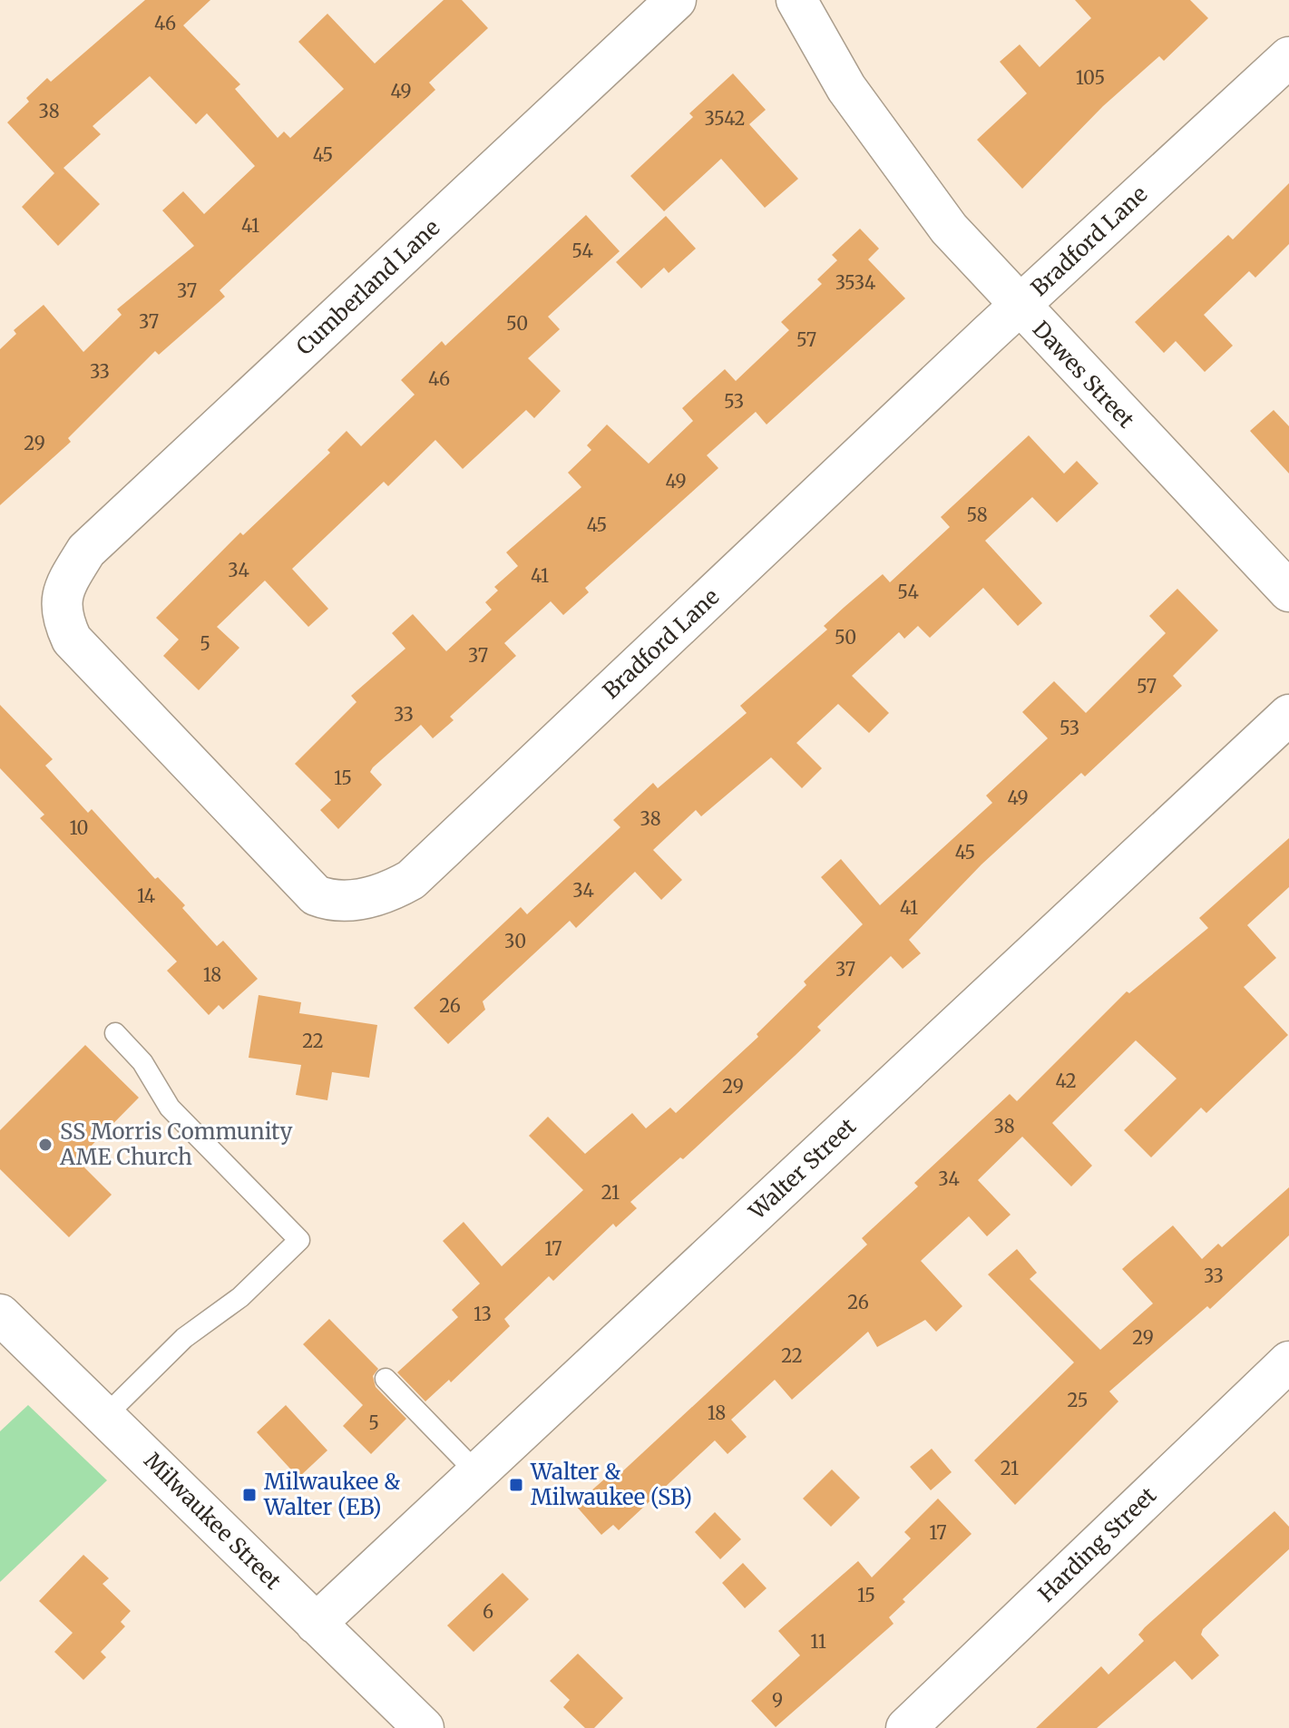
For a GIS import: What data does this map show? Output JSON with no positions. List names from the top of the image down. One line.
{"streets":{"street":["Bradford Lane","Cumberland Lane","Dawes Street","Walter Street","Milwaukee Street","Harding Street"]},"crossings":[["Bradford Lane","Cumberland Lane"],["Bradford Lane","Dawes Street"],["Walter Street","Milwaukee Street"]],"places":{"other":["SS Morris Community AME Church"],"transit":["Walter & Milwaukee (SB)","Milwaukee & Walter (EB)"]},"house_numbers":["46","105","49","38","3542","45","41","54","3534","37","37","50","57","33","46","53","29","49","58","45","34","41","54","50","5","37","57","33","53","15","49","38","10","45","34","14","41","30","37","18","26","22","42","29","38","34","21","17","33","26","13","29","22","25","18","5","21","17","15","6","11","9"]}
